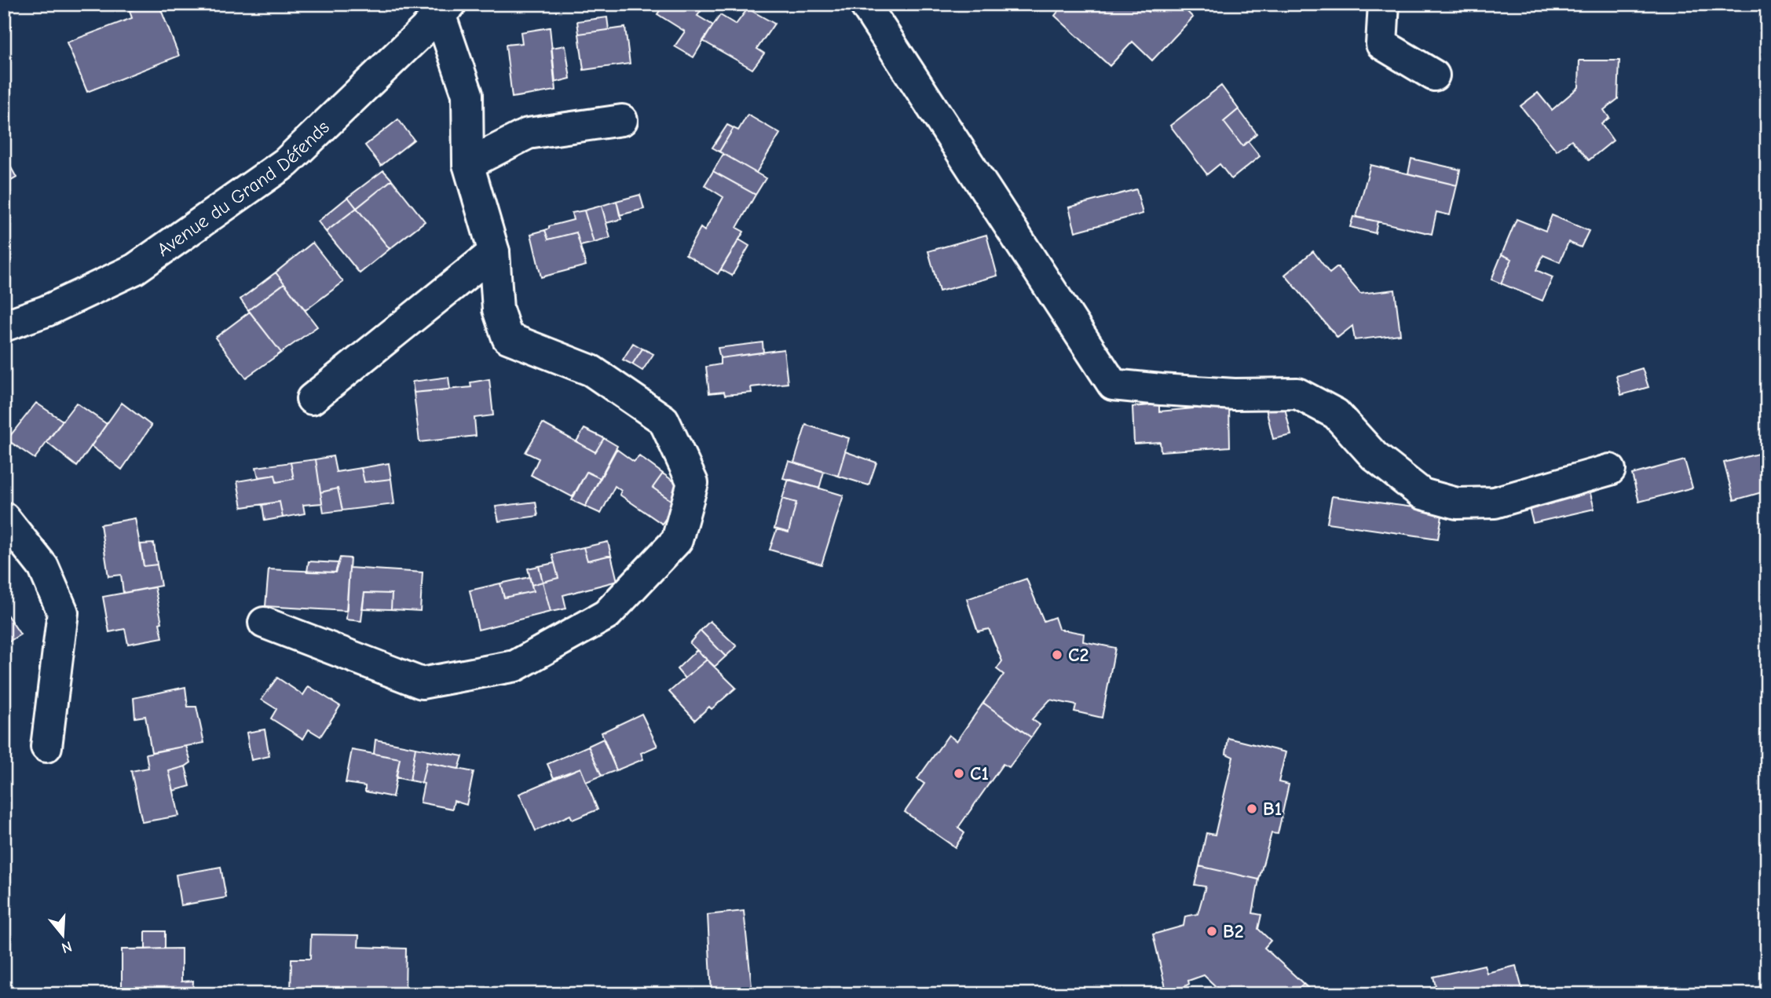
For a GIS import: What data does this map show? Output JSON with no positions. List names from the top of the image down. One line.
{"streets":{"street":["Avenue du Grand Défends"]},"places":["C2","C1","B1","B2"],"north":"bottom"}
